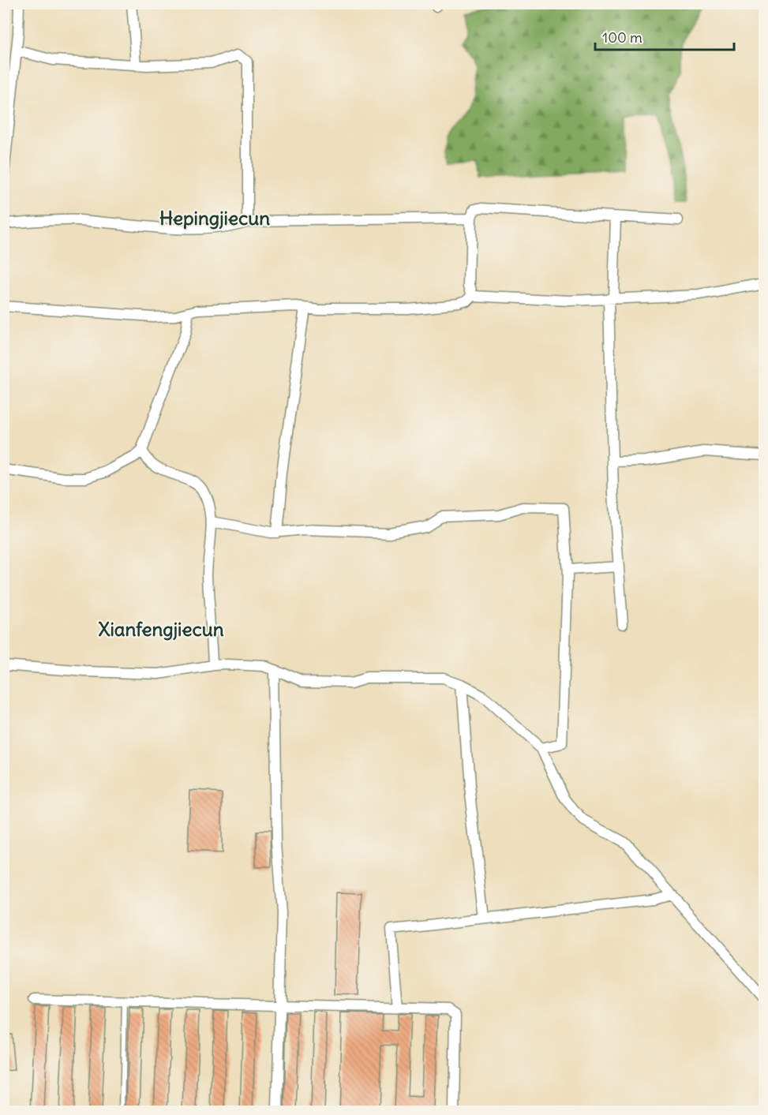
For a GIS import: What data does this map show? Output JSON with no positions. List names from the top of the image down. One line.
{"districts":["Hepingjiecun","Xianfengjiecun"],"scale_bar":"100 m"}
